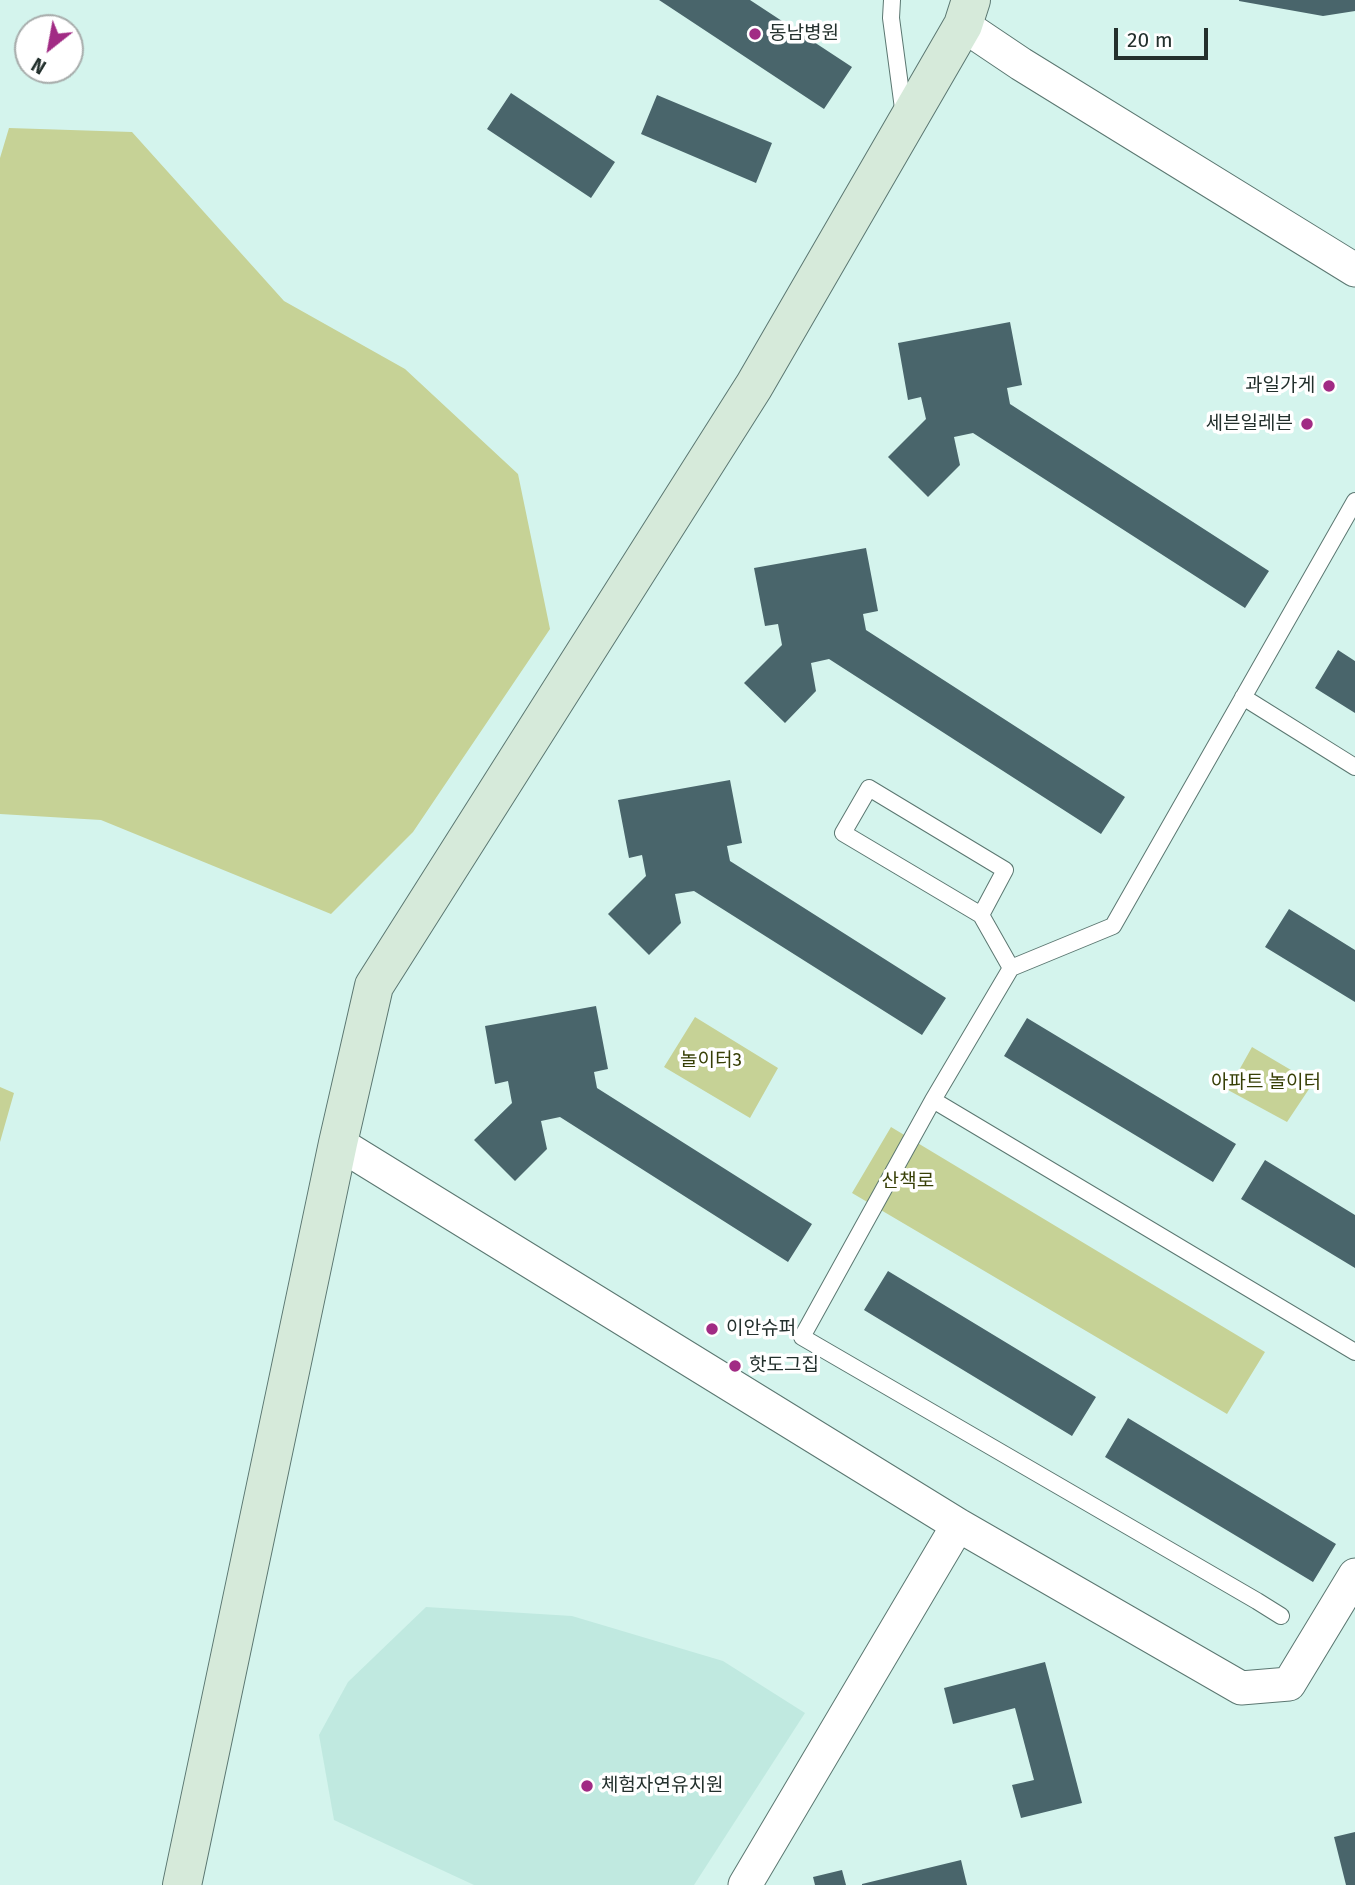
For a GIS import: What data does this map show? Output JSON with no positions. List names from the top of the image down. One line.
{"parks":["놀이터3","아파트 놀이터","산책로"],"places":["동남병원","과일가게","세븐일레븐","이안슈퍼","핫도그집","체험자연유치원"],"scale_bar":"20 m","north":"bottom left"}
